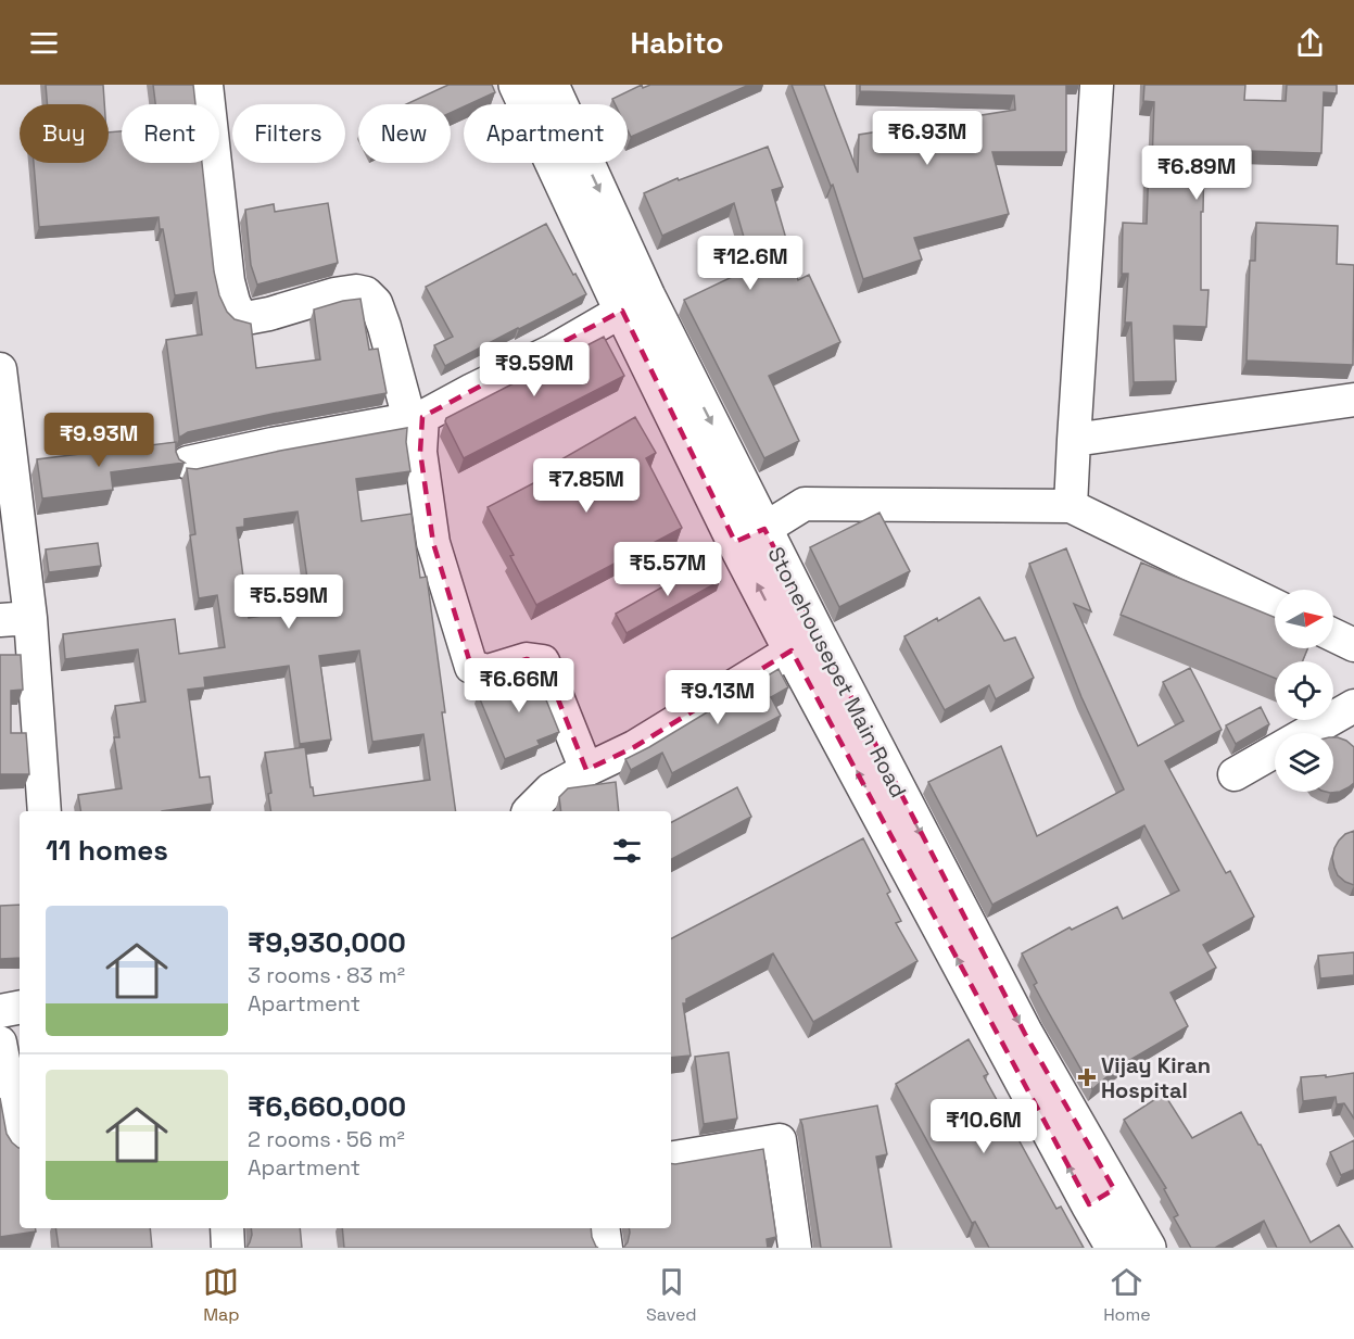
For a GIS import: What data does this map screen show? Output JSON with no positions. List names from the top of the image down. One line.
{"streets":{"main road":["Stonehousepet Main Road"]},"places":{"health":["Vijay Kiran Hospital"]},"north":"right","page":{"header":"Habito","chip":["Buy","Rent","Filters","New","Apartment"],"price":["₹6.93M","₹6.89M","₹12.6M","₹9.59M","₹9.93M","₹7.85M","₹5.57M","₹5.59M","₹6.66M","₹9.13M","₹10.6M"],"heading":"11 homes","list":[{"name":"₹9,930,000","note":"3 rooms · 83 m² · Apartment"},{"name":"₹6,660,000","note":"2 rooms · 56 m² · Apartment"}],"tabs":["Map","Saved","Home"]}}
